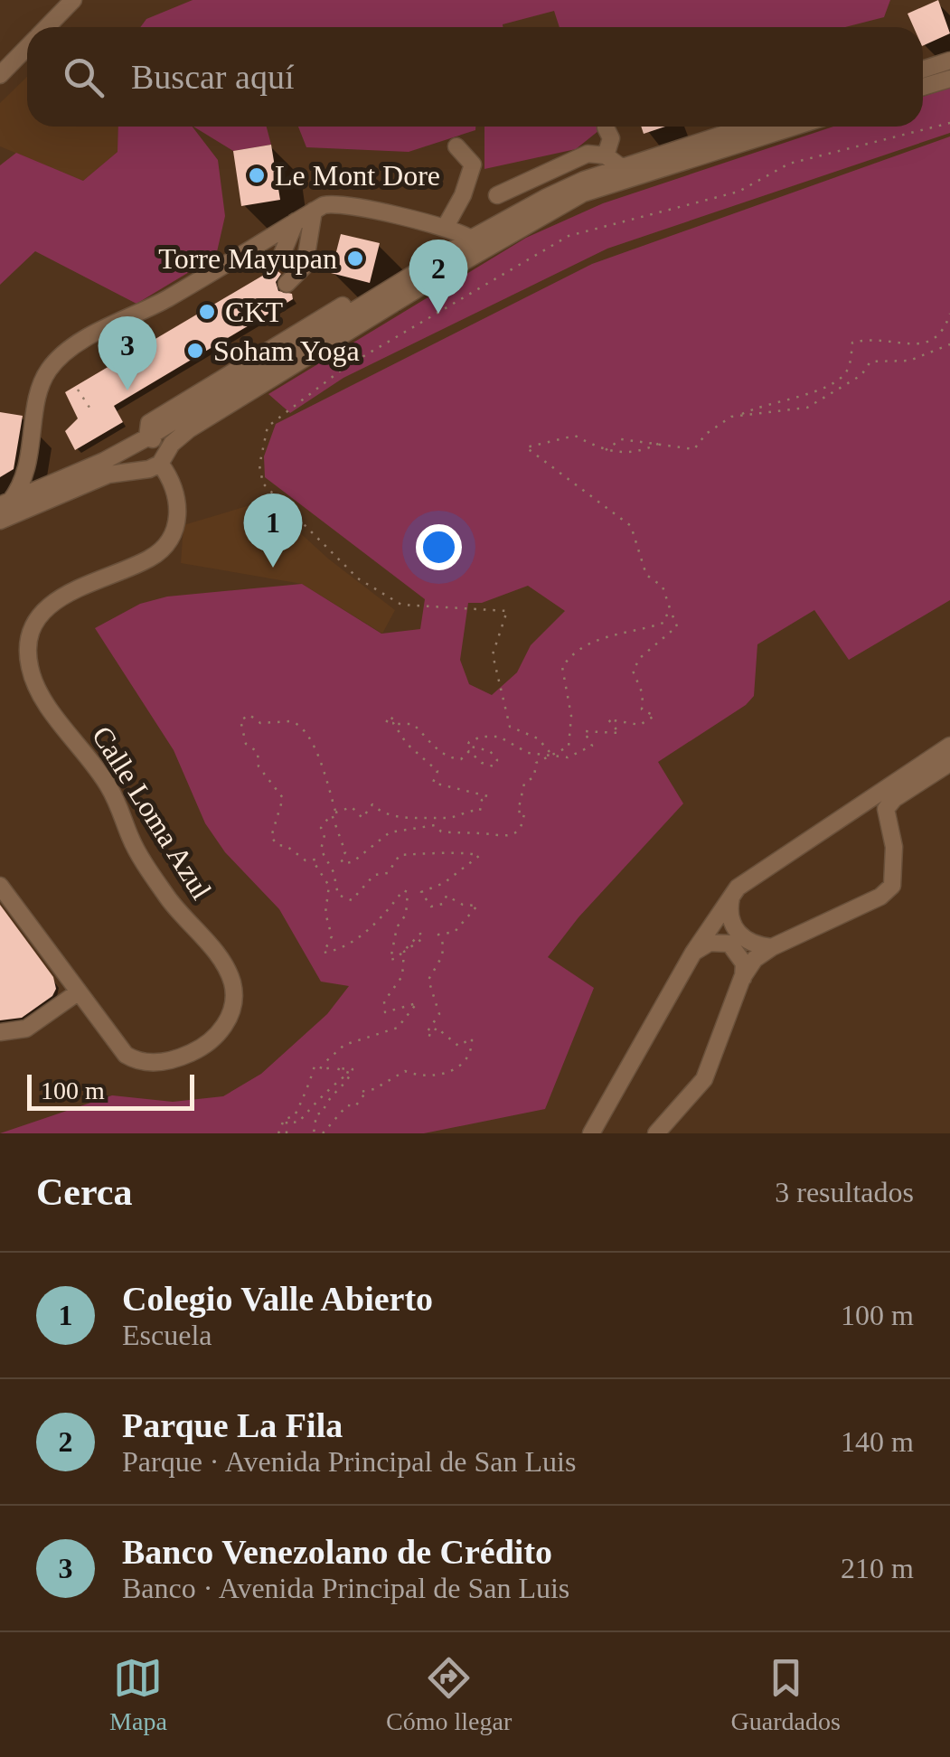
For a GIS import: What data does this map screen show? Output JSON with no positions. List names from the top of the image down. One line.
{"streets":{"street":["Calle Loma Azul"]},"places":["Le Mont Dore","Torre Mayupan","CKT","Soham Yoga"],"scale_bar":"100 m","page":{"search":"Buscar aquí","pins":["2","3","1"],"scale":"100 m","heading":["Cerca","3 resultados"],"list":[{"mark":"1","name":"Colegio Valle Abierto","note":"Escuela","value":"100 m"},{"mark":"2","name":"Parque La Fila","note":"Parque · Avenida Principal de San Luis","value":"140 m"},{"mark":"3","name":"Banco Venezolano de Crédito","note":"Banco · Avenida Principal de San Luis","value":"210 m"}],"nav":["Mapa","Cómo llegar","Guardados"]}}
